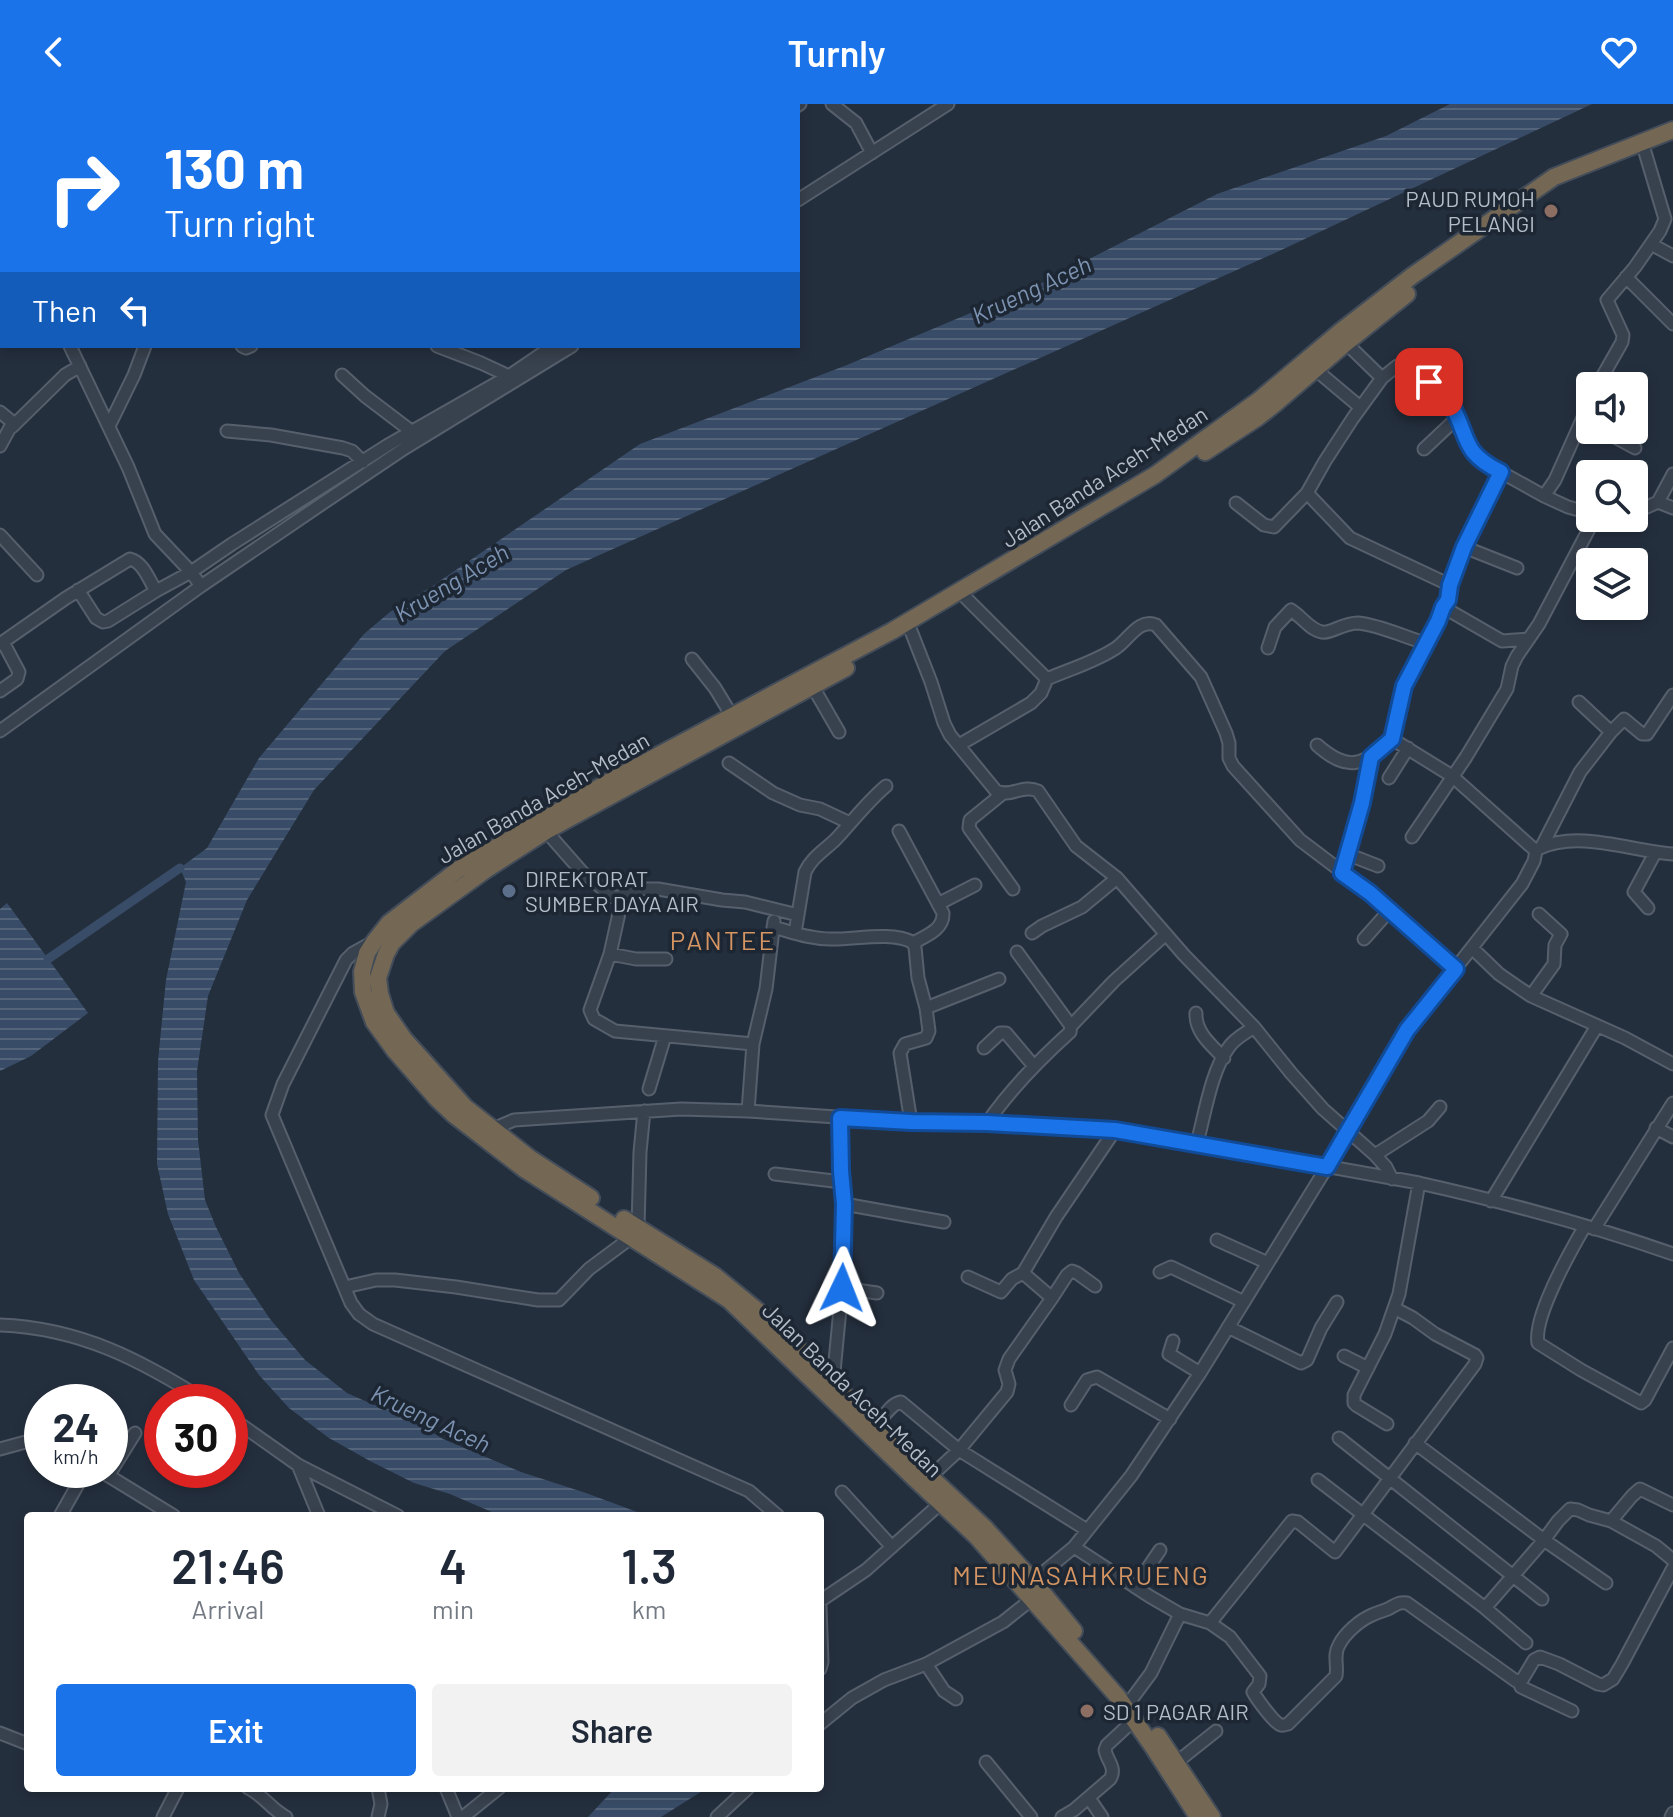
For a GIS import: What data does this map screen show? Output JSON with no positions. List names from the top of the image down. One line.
{"streets":{"highway":["Jalan Banda Aceh-Medan"]},"districts":["PANTEE","MEUNASAHKRUENG"],"water":["Krueng Aceh"],"places":["PAUD RUMOH PELANGI","DIREKTORAT SUMBER DAYA AIR","SD 1 PAGAR AIR"],"page":{"header":"Turnly","turn":["130 m","Turn right"],"then":"Then","speed":"24 km/h","limit":"30","eta":["21:46","Arrival","4","min","1.3","km"],"buttons":["Exit","Share"]}}
